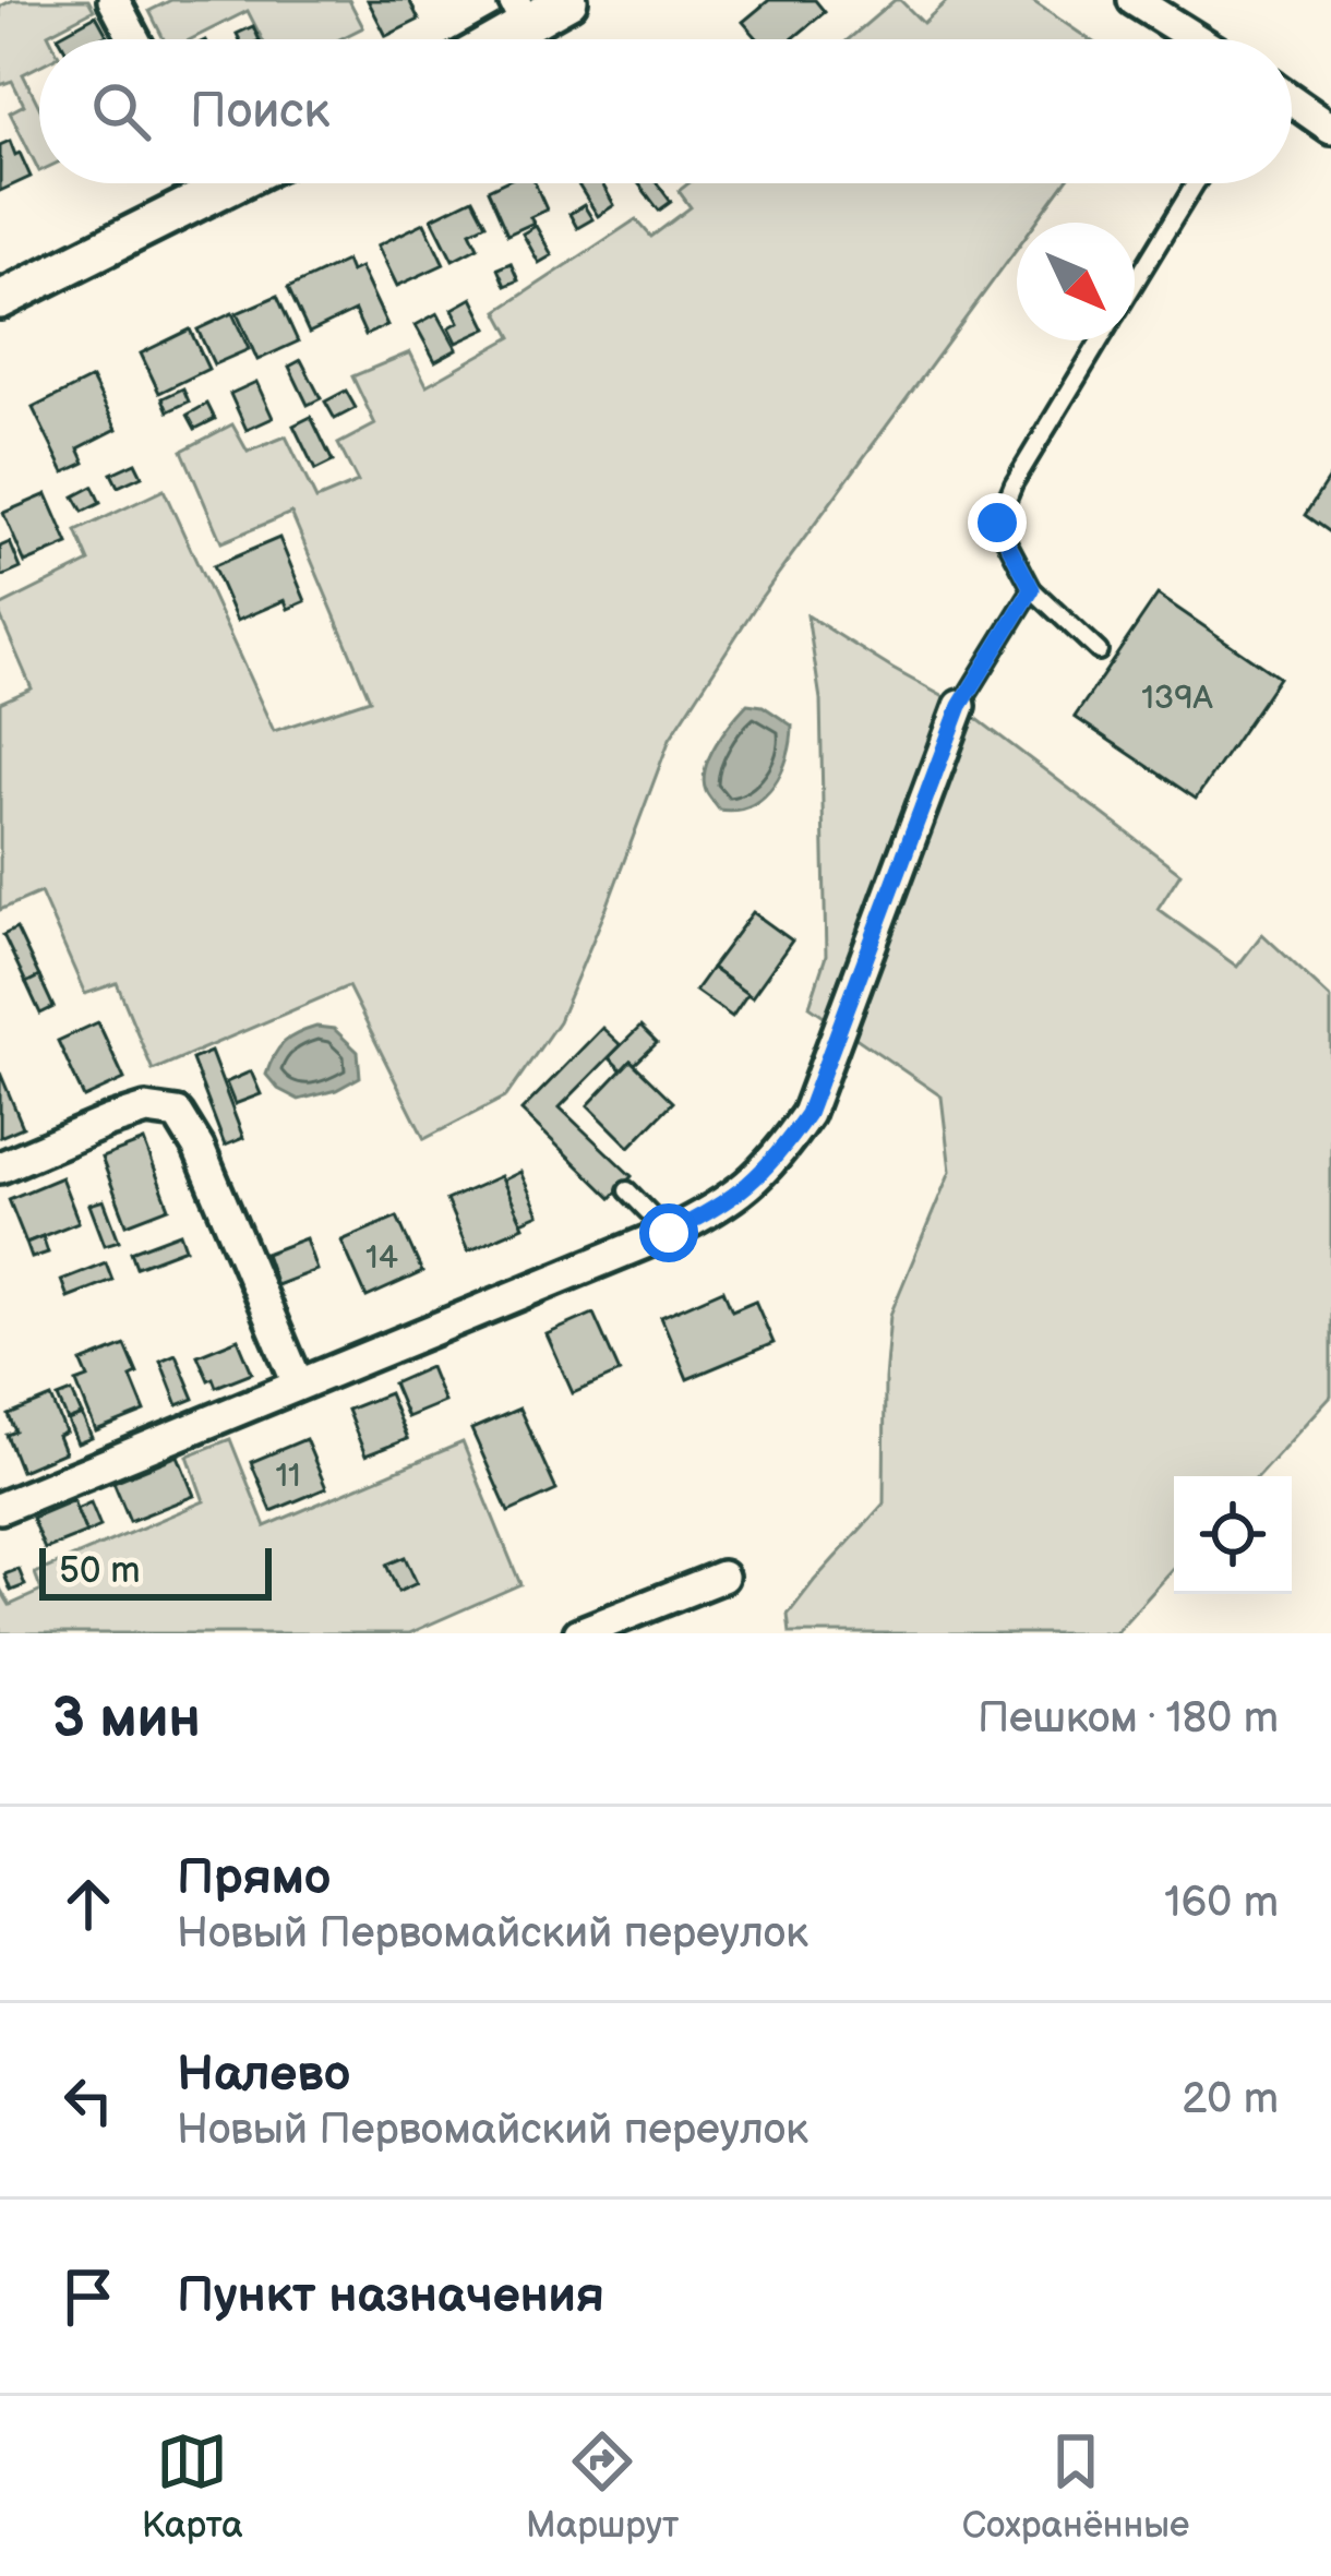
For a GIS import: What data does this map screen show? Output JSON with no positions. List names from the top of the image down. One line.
{"house_numbers":["139А","14","11"],"scale_bar":"50 m","north":"bottom right","page":{"search":"Поиск","scale":"50 m","heading":["3 мин","Пешком · 180 m"],"list":[["Прямо","Новый Первомайский переулок","160 m"],["Налево","Новый Первомайский переулок","20 m"],"Пункт назначения"],"nav":["Карта","Маршрут","Сохранённые"]}}
